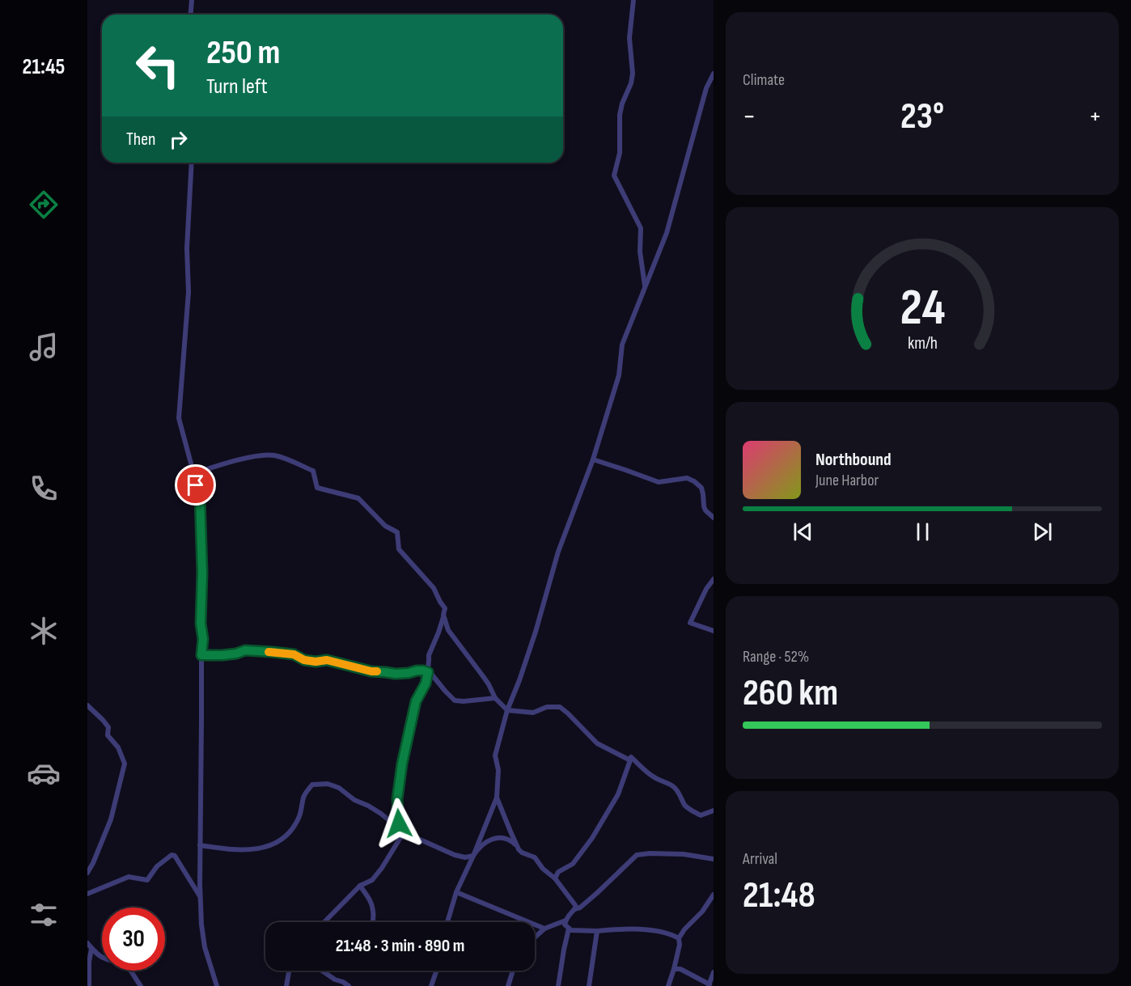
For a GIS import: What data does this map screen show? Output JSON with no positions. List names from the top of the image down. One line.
{"page":{"tabs":"21:45","tile":["Climate",["Range · 52%","260 km"],["Arrival","21:48"]],"turn":["250 m","Turn left"],"heat":["−","23°","+"],"then":"Then","song":["Northbound","June Harbor"],"limit":"30","trip":"21:48 · 3 min · 890 m","gauge":["24","km/h"]}}
